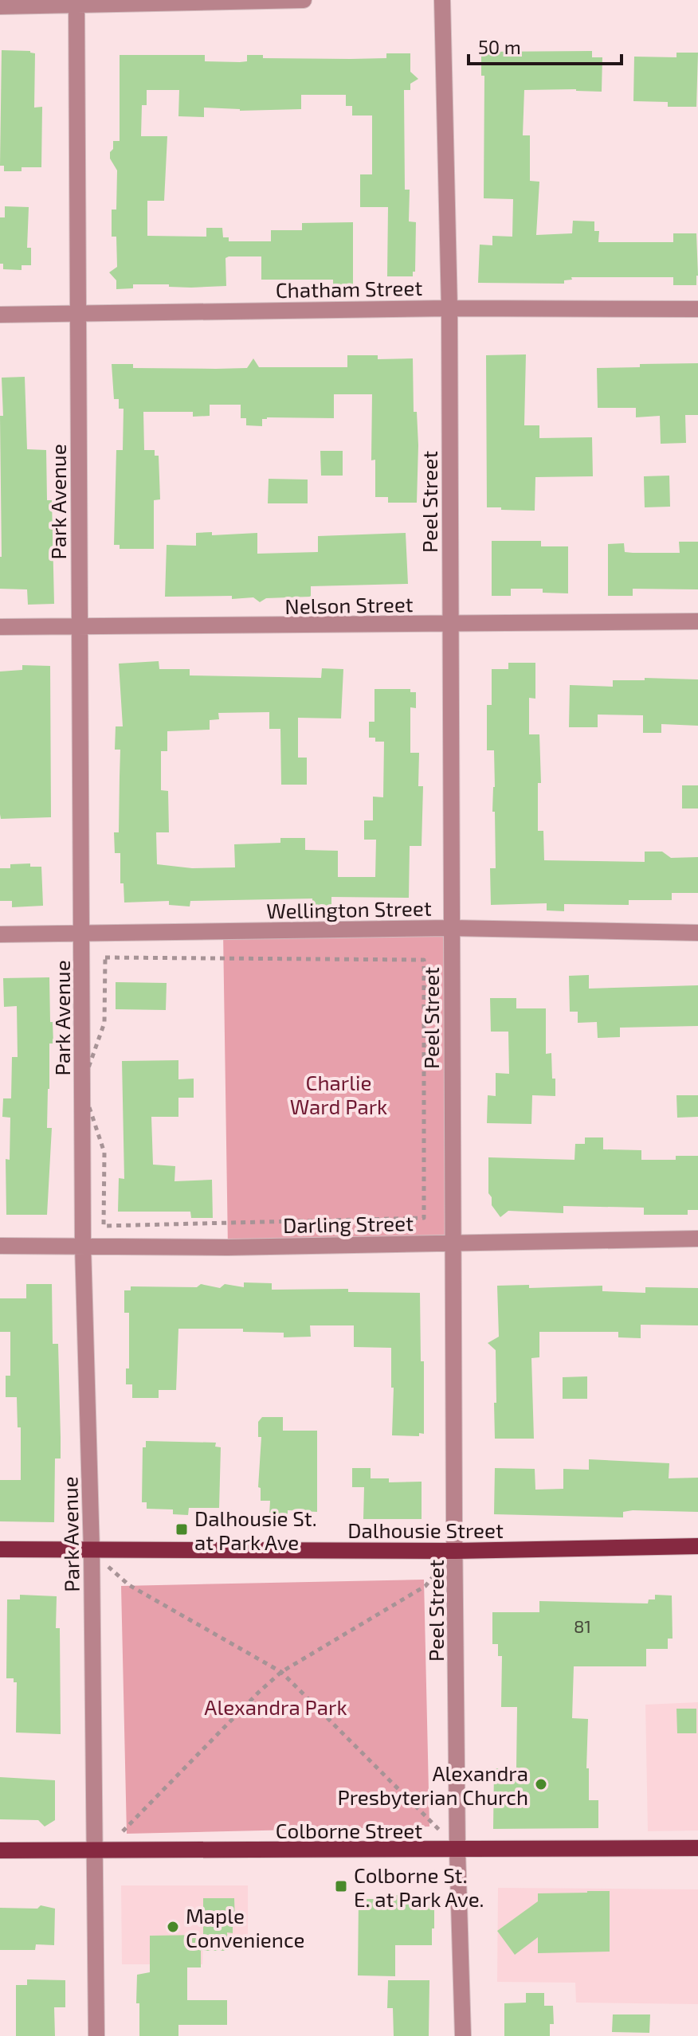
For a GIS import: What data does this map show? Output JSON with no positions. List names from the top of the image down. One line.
{"streets":{"main road":["Dalhousie Street","Colborne Street"],"street":["Chatham Street","Park Avenue","Peel Street","Nelson Street","Wellington Street","Darling Street"]},"crossings":[["Chatham Street","Park Avenue"],["Chatham Street","Peel Street"],["Park Avenue","Nelson Street"],["Park Avenue","Wellington Street"],["Park Avenue","Darling Street"],["Park Avenue","Dalhousie Street"],["Park Avenue","Colborne Street"],["Peel Street","Nelson Street"],["Peel Street","Wellington Street"],["Peel Street","Darling Street"],["Peel Street","Dalhousie Street"],["Peel Street","Colborne Street"]],"parks":["Charlie Ward Park","Alexandra Park"],"places":{"transit":["Dalhousie St. at Park Ave","Colborne St. E. at Park Ave."],"other":["Alexandra Presbyterian Church","Maple Convenience"]},"house_numbers":["81"],"scale_bar":"50 m"}
